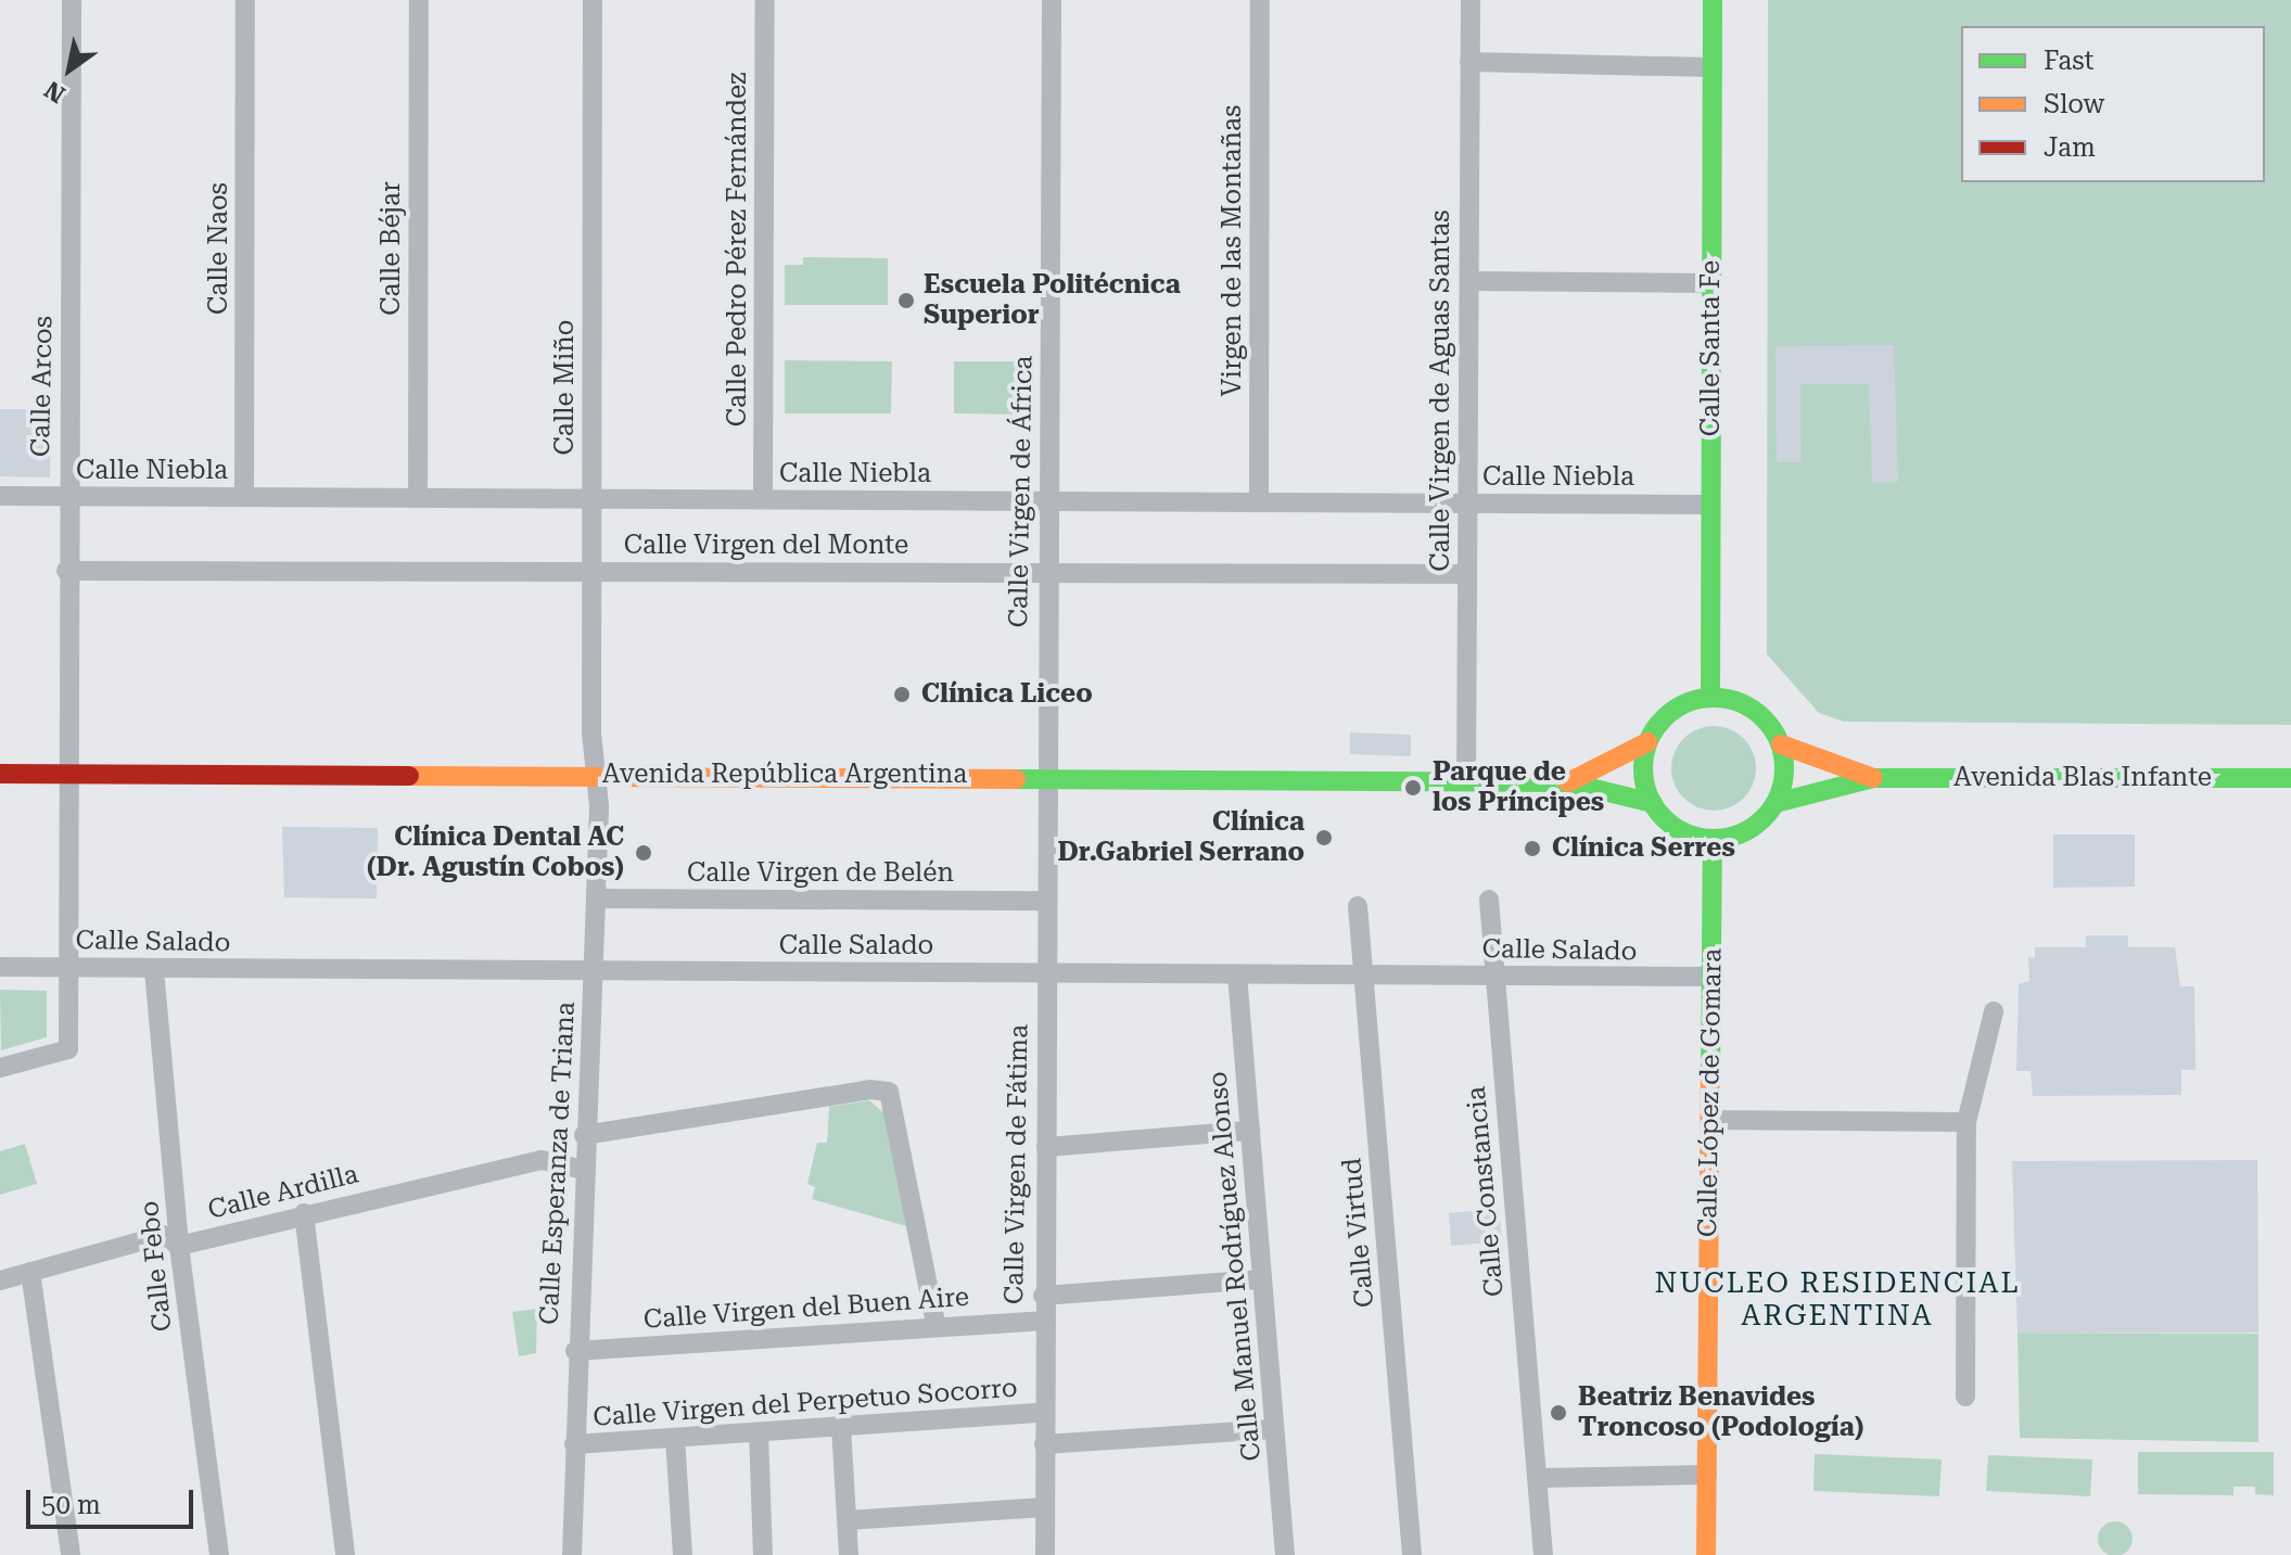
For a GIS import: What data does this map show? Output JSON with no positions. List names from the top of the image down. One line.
{"streets":{"main road":["Calle Santa Fe","Avenida República Argentina","Avenida Blas Infante","Calle López de Gomara"],"street":["Calle Naos","Calle Béjar","Calle Pedro Pérez Fernández","Virgen de las Montañas","Calle Arcos","Calle Miño","Calle Virgen de Aguas Santas","Calle Niebla","Calle Virgen de África","Calle Virgen del Monte","Calle Virgen de Belén","Calle Salado","Calle Esperanza de Triana","Calle Virgen de Fátima","Calle Constancia","Calle Ardilla","Calle Virtud","Calle Febo","Calle Manuel Rodríguez Alonso","Calle Virgen del Buen Aire","Calle Virgen del Perpetuo Socorro"]},"crossings":[["Calle Naos","Calle Niebla"],["Calle Béjar","Calle Niebla"],["Calle Pedro Pérez Fernández","Calle Niebla"],["Virgen de las Montañas","Calle Niebla"],["Calle Santa Fe","Calle Niebla"],["Calle Santa Fe","Avenida República Argentina"],["Calle Santa Fe","Avenida Blas Infante"],["Calle Santa Fe","Calle López de Gomara"],["Calle Arcos","Calle Niebla"],["Calle Arcos","Calle Virgen del Monte"],["Calle Arcos","Avenida República Argentina"],["Calle Arcos","Calle Salado"],["Calle Miño","Calle Niebla"],["Calle Miño","Calle Virgen del Monte"],["Calle Miño","Avenida República Argentina"],["Calle Miño","Calle Esperanza de Triana"],["Calle Virgen de Aguas Santas","Calle Niebla"],["Calle Virgen de Aguas Santas","Calle Virgen del Monte"],["Calle Virgen de Aguas Santas","Avenida República Argentina"],["Calle Niebla","Calle Virgen de África"],["Calle Virgen de África","Calle Virgen del Monte"],["Calle Virgen de África","Avenida República Argentina"],["Calle Virgen de África","Calle Virgen de Fátima"],["Avenida República Argentina","Avenida Blas Infante"],["Avenida República Argentina","Calle López de Gomara"],["Avenida República Argentina","Calle Esperanza de Triana"],["Avenida República Argentina","Calle Virgen de Fátima"],["Avenida Blas Infante","Calle López de Gomara"],["Calle Virgen de Belén","Calle Esperanza de Triana"],["Calle Virgen de Belén","Calle Virgen de Fátima"],["Calle Salado","Calle López de Gomara"],["Calle Salado","Calle Esperanza de Triana"],["Calle Salado","Calle Virgen de Fátima"],["Calle Salado","Calle Constancia"],["Calle Salado","Calle Virtud"],["Calle Salado","Calle Febo"],["Calle Salado","Calle Manuel Rodríguez Alonso"],["Calle Esperanza de Triana","Calle Ardilla"],["Calle Esperanza de Triana","Calle Virgen del Buen Aire"],["Calle Esperanza de Triana","Calle Virgen del Perpetuo Socorro"],["Calle Virgen de Fátima","Calle Virgen del Buen Aire"],["Calle Virgen de Fátima","Calle Virgen del Perpetuo Socorro"],["Calle Ardilla","Calle Febo"]],"districts":["NUCLEO RESIDENCIAL ARGENTINA"],"places":["Escuela Politécnica Superior","Clínica Liceo","Parque de los Príncipes","Clínica Dr.Gabriel Serrano","Clínica Serres","Clínica Dental AC (Dr. Agustín Cobos)","Beatriz Benavides Troncoso (Podología)"],"legend":["Fast","Slow","Jam"],"scale_bar":"50 m","north":"bottom left"}
